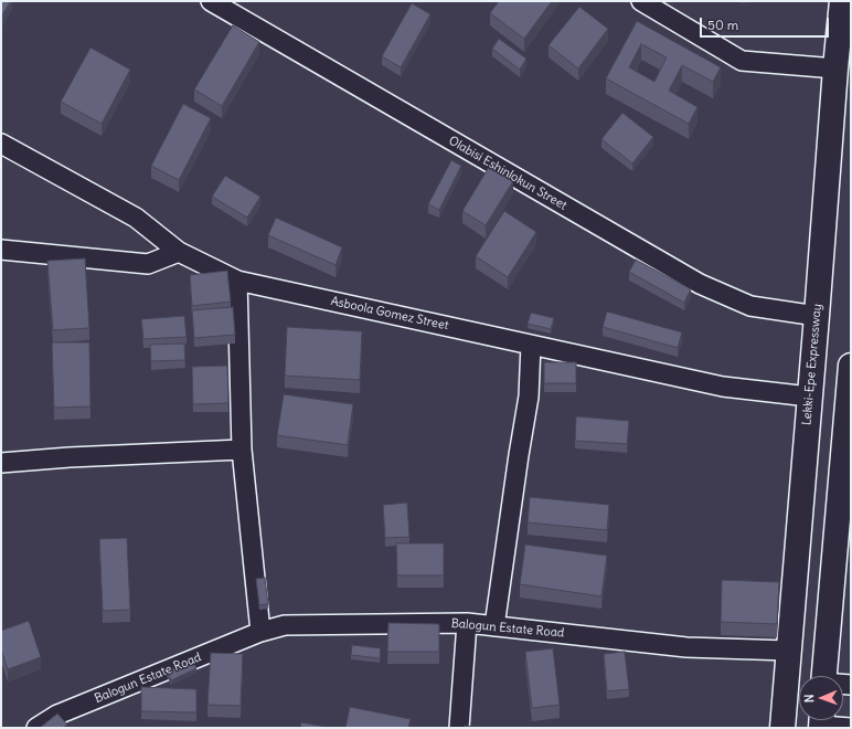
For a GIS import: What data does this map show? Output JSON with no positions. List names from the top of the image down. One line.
{"streets":{"highway":["Lekki-Epe Expressway"],"street":["Olabisi Eshinlokun Street","Asboola Gomez Street","Balogun Estate Road"]},"crossings":[["Olabisi Eshinlokun Street","Lekki-Epe Expressway"],["Asboola Gomez Street","Lekki-Epe Expressway"],["Lekki-Epe Expressway","Balogun Estate Road"]],"scale_bar":"50 m","north":"left"}
